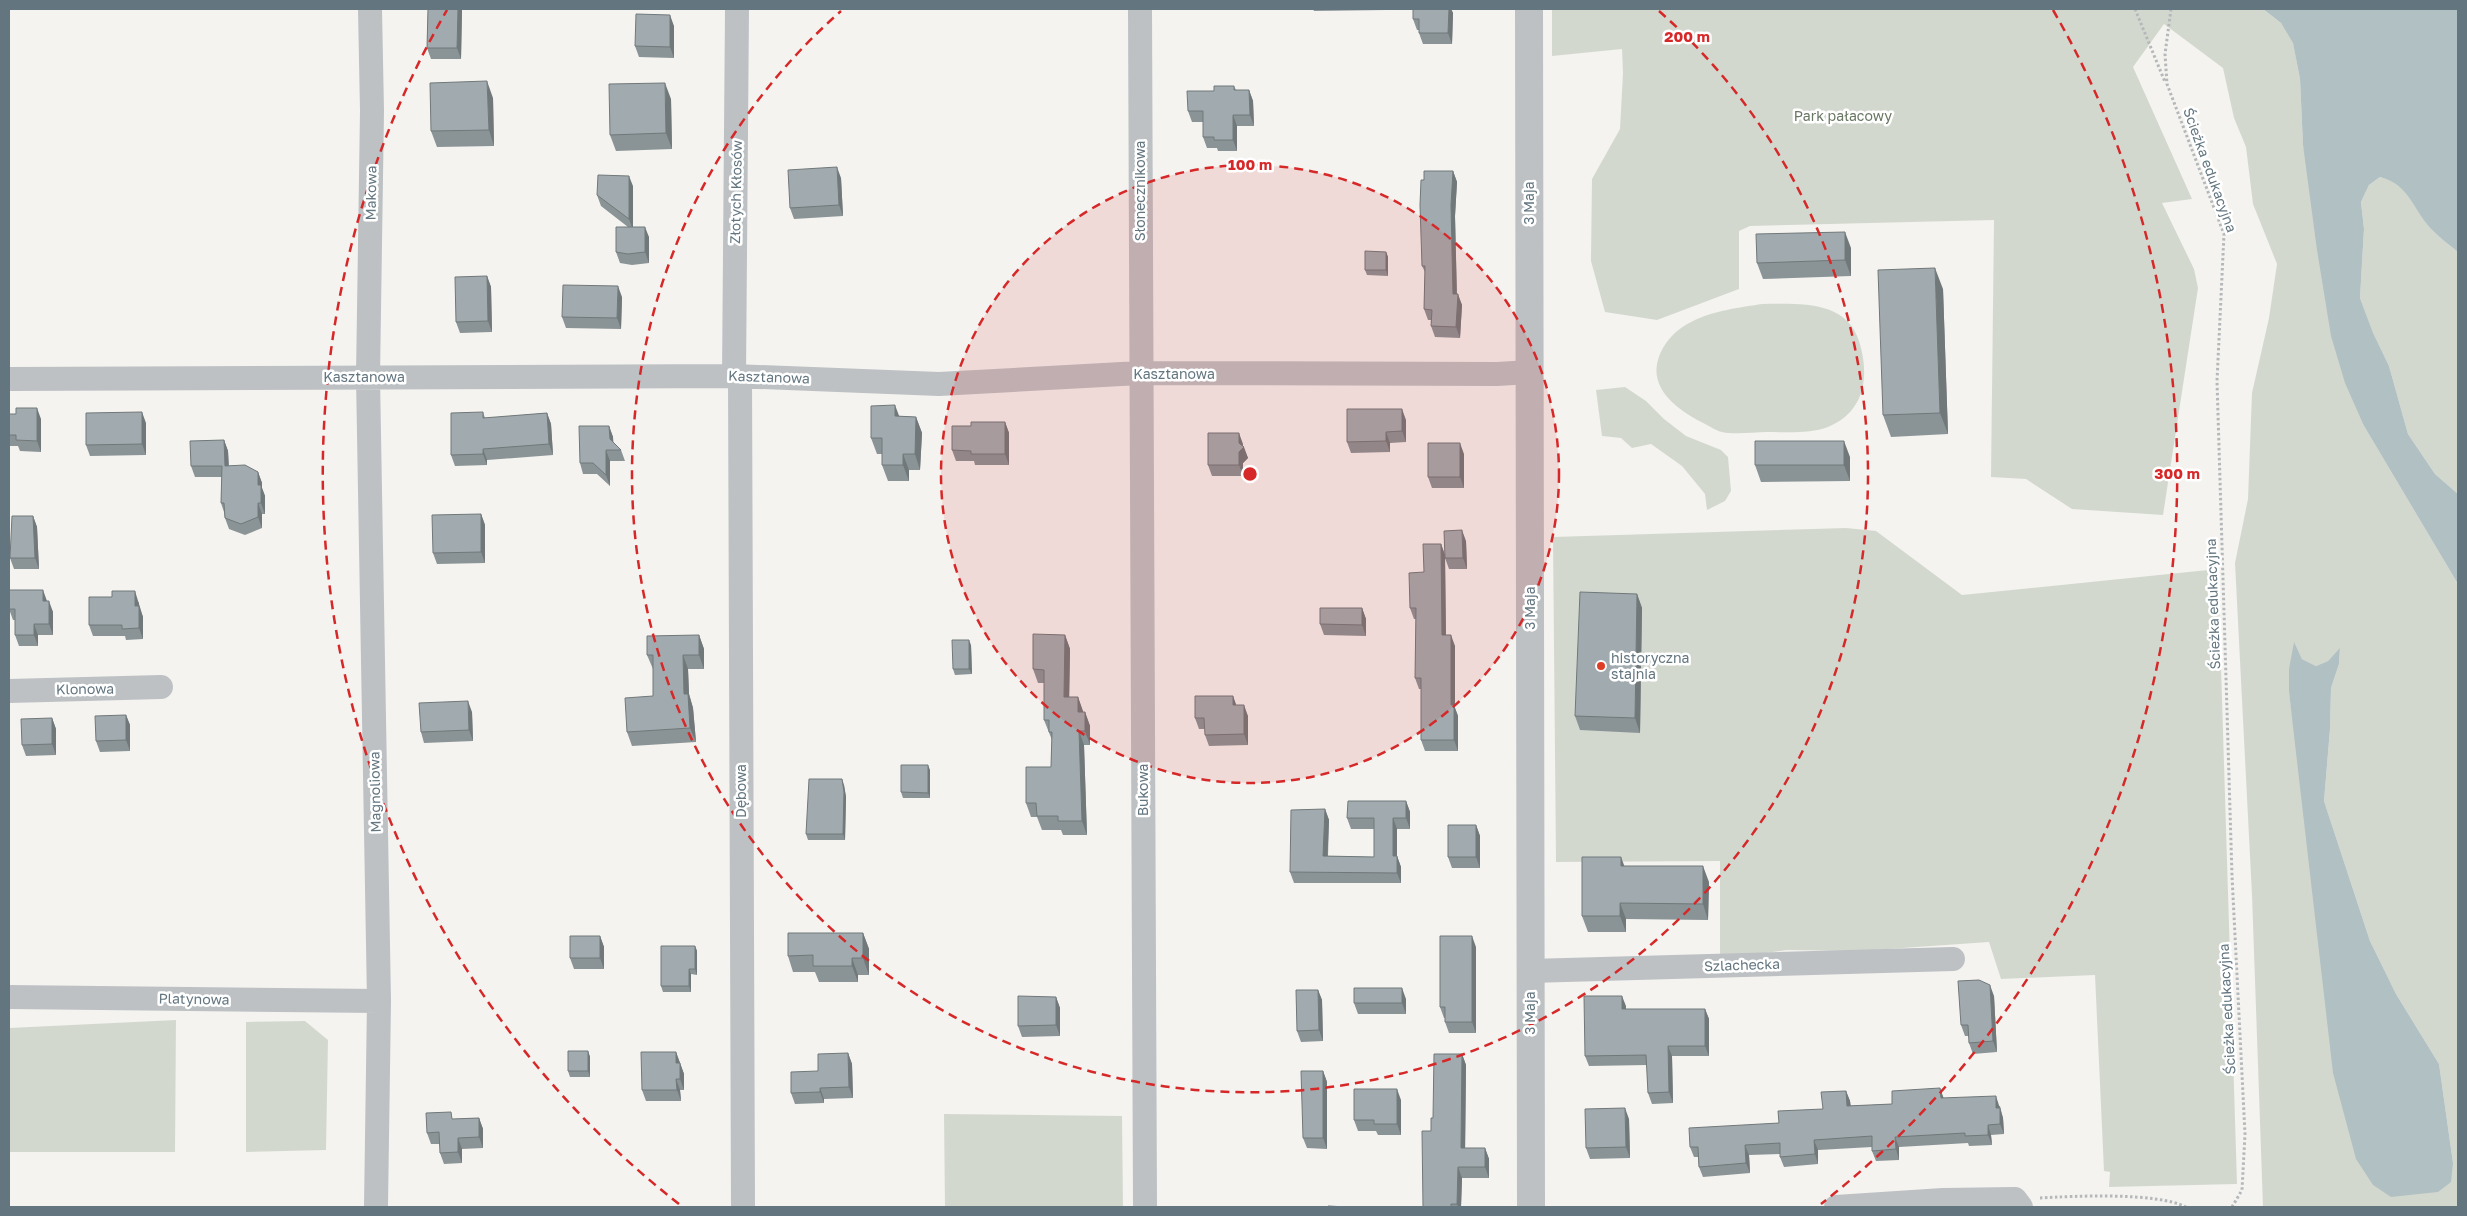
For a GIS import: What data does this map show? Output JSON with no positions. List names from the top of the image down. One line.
{"streets":{"street":["Słonecznikowa","Złotych Kłosów","Makowa","3 Maja","Kasztanowa","Klonowa","Bukowa","Dębowa","Magnoliowa","Szlachecka","Platynowa"],"path":["Ścieżka edukacyjna"]},"crossings":[["Słonecznikowa","Kasztanowa"],["Słonecznikowa","Bukowa"],["Złotych Kłosów","Kasztanowa"],["Złotych Kłosów","Dębowa"],["Makowa","Kasztanowa"],["Makowa","Magnoliowa"],["3 Maja","Kasztanowa"],["3 Maja","Szlachecka"],["Kasztanowa","Bukowa"],["Kasztanowa","Dębowa"],["Kasztanowa","Magnoliowa"],["Magnoliowa","Platynowa"]],"parks":["Park pałacowy"],"places":["historyczna stajnia"],"rings":["200 m","100 m","300 m"]}
